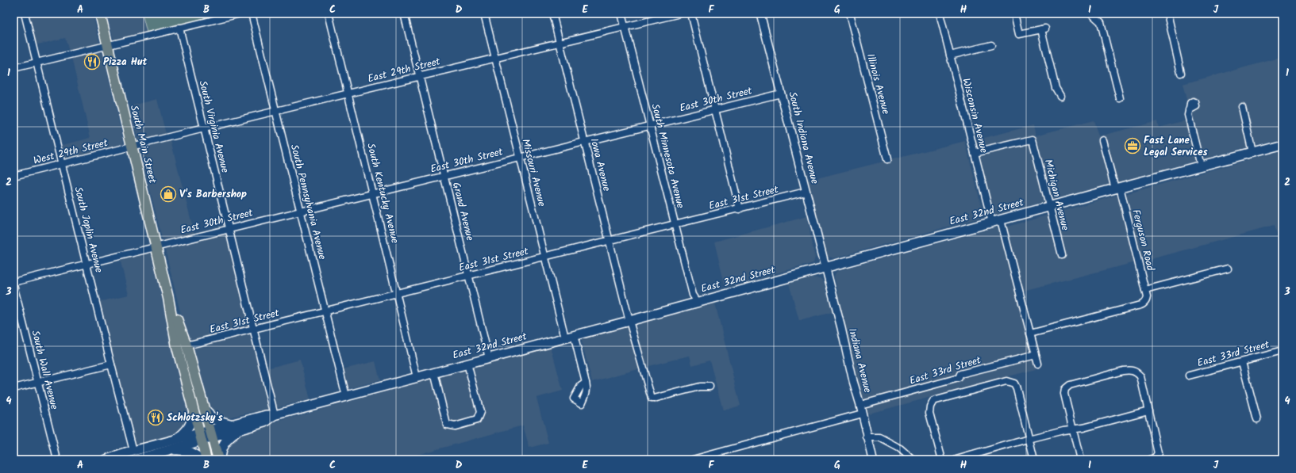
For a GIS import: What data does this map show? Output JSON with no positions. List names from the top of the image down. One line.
{"streets":{"main road":["South Main Street","East 32nd Street"],"street":["East 29th Street","Illinois Avenue","East 30th Street","Wisconsin Avenue","South Virginia Avenue","South Indiana Avenue","West 29th Street","South Minnesota Avenue","Iowa Avenue","Missouri Avenue","South Kentucky Avenue","Michigan Avenue","East 31st Street","South Pennsylvania Avenue","Grand Avenue","South Joplin Avenue","Ferguson Road","East 33rd Street","Indiana Avenue","South Wall Avenue"]},"crossings":[["East 29th Street","South Virginia Avenue"],["East 29th Street","South Main Street"],["East 29th Street","West 29th Street"],["East 29th Street","South Minnesota Avenue"],["East 29th Street","Iowa Avenue"],["East 29th Street","Missouri Avenue"],["East 29th Street","South Kentucky Avenue"],["East 29th Street","South Pennsylvania Avenue"],["East 29th Street","Grand Avenue"],["East 30th Street","South Virginia Avenue"],["East 30th Street","South Indiana Avenue"],["East 30th Street","South Main Street"],["East 30th Street","South Minnesota Avenue"],["East 30th Street","Iowa Avenue"],["East 30th Street","Missouri Avenue"],["East 30th Street","South Kentucky Avenue"],["East 30th Street","South Pennsylvania Avenue"],["East 30th Street","Grand Avenue"],["East 30th Street","South Joplin Avenue"],["Wisconsin Avenue","Michigan Avenue"],["Wisconsin Avenue","East 32nd Street"],["Wisconsin Avenue","Ferguson Road"],["Wisconsin Avenue","East 33rd Street"],["South Virginia Avenue","East 31st Street"],["South Virginia Avenue","East 32nd Street"],["South Indiana Avenue","East 31st Street"],["South Indiana Avenue","East 32nd Street"],["South Indiana Avenue","Indiana Avenue"],["South Main Street","West 29th Street"],["South Main Street","East 31st Street"],["South Main Street","East 32nd Street"],["West 29th Street","South Joplin Avenue"],["South Minnesota Avenue","East 31st Street"],["South Minnesota Avenue","East 32nd Street"],["Iowa Avenue","East 31st Street"],["Iowa Avenue","East 32nd Street"],["Missouri Avenue","East 31st Street"],["Missouri Avenue","East 32nd Street"],["South Kentucky Avenue","East 31st Street"],["South Kentucky Avenue","East 32nd Street"],["Michigan Avenue","East 32nd Street"],["East 31st Street","South Pennsylvania Avenue"],["East 31st Street","Grand Avenue"],["South Pennsylvania Avenue","East 32nd Street"],["Grand Avenue","East 32nd Street"],["East 32nd Street","Ferguson Road"],["East 32nd Street","Indiana Avenue"],["East 33rd Street","Indiana Avenue"]],"places":{"restaurant":["Pizza Hut","Schlotzsky's"],"office":["Fast Lane Legal Services"],"shop":["V's Barbershop"]},"grid":{"columns":["A","B","C","D","E","F","G","H","I","J"],"rows":["1","2","3","4"]}}
